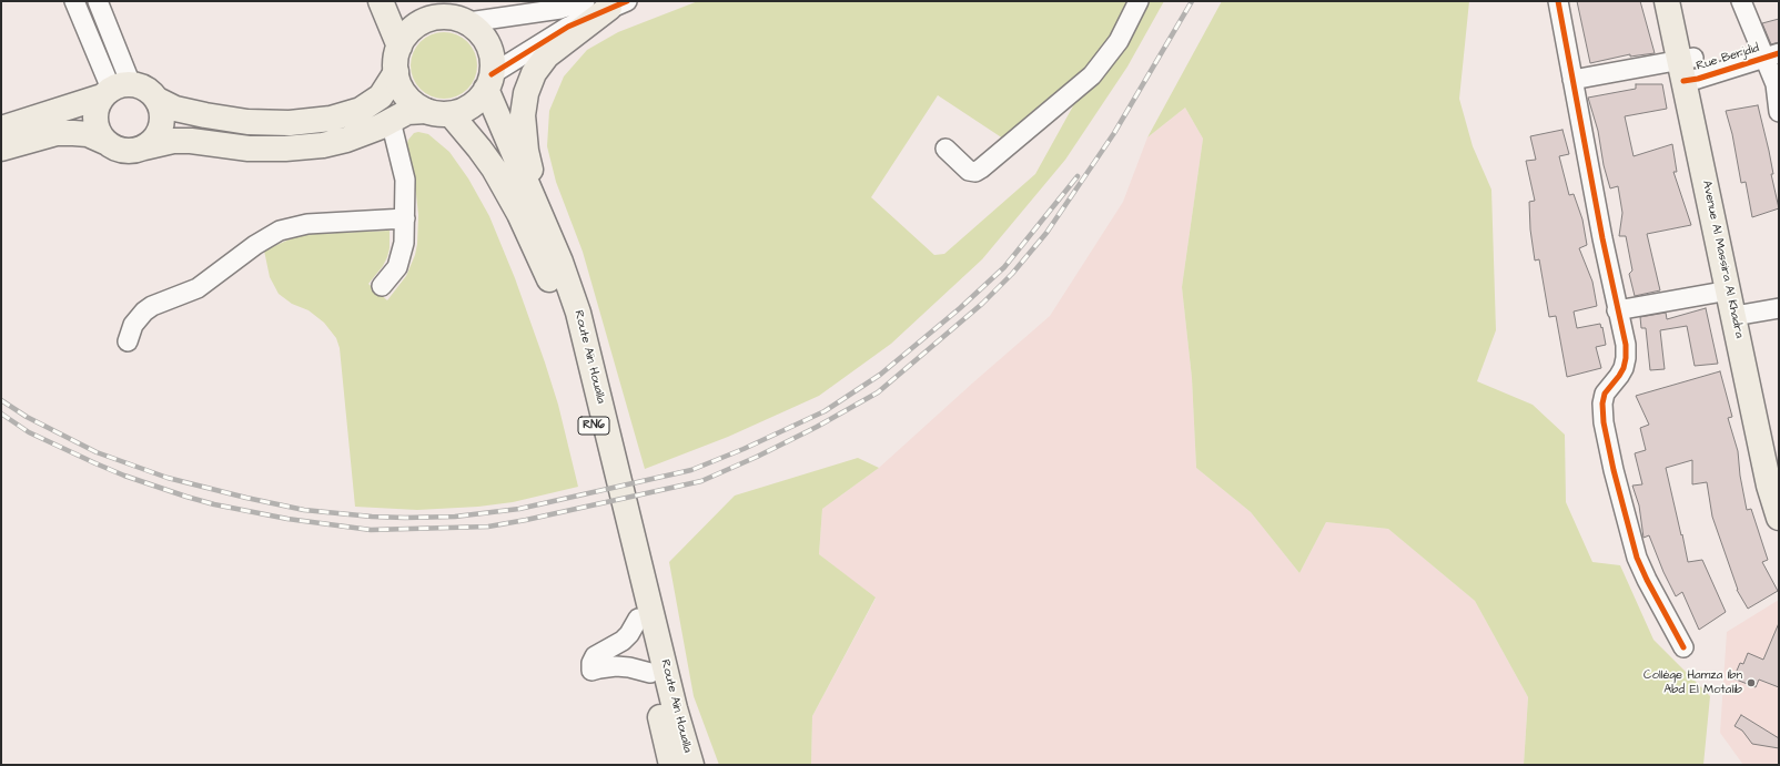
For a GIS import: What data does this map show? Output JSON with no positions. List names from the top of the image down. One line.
{"streets":{"main road":["Avenue Al Massira Al Khadra","Route Aïn Houalla","RN6"],"street":["Rue Berjdid"]},"crossings":[["Rue Berjdid","Avenue Al Massira Al Khadra"],["Route Aïn Houalla","RN6"]],"places":["Collège Hamza Ibn Abd El Motalib"]}
